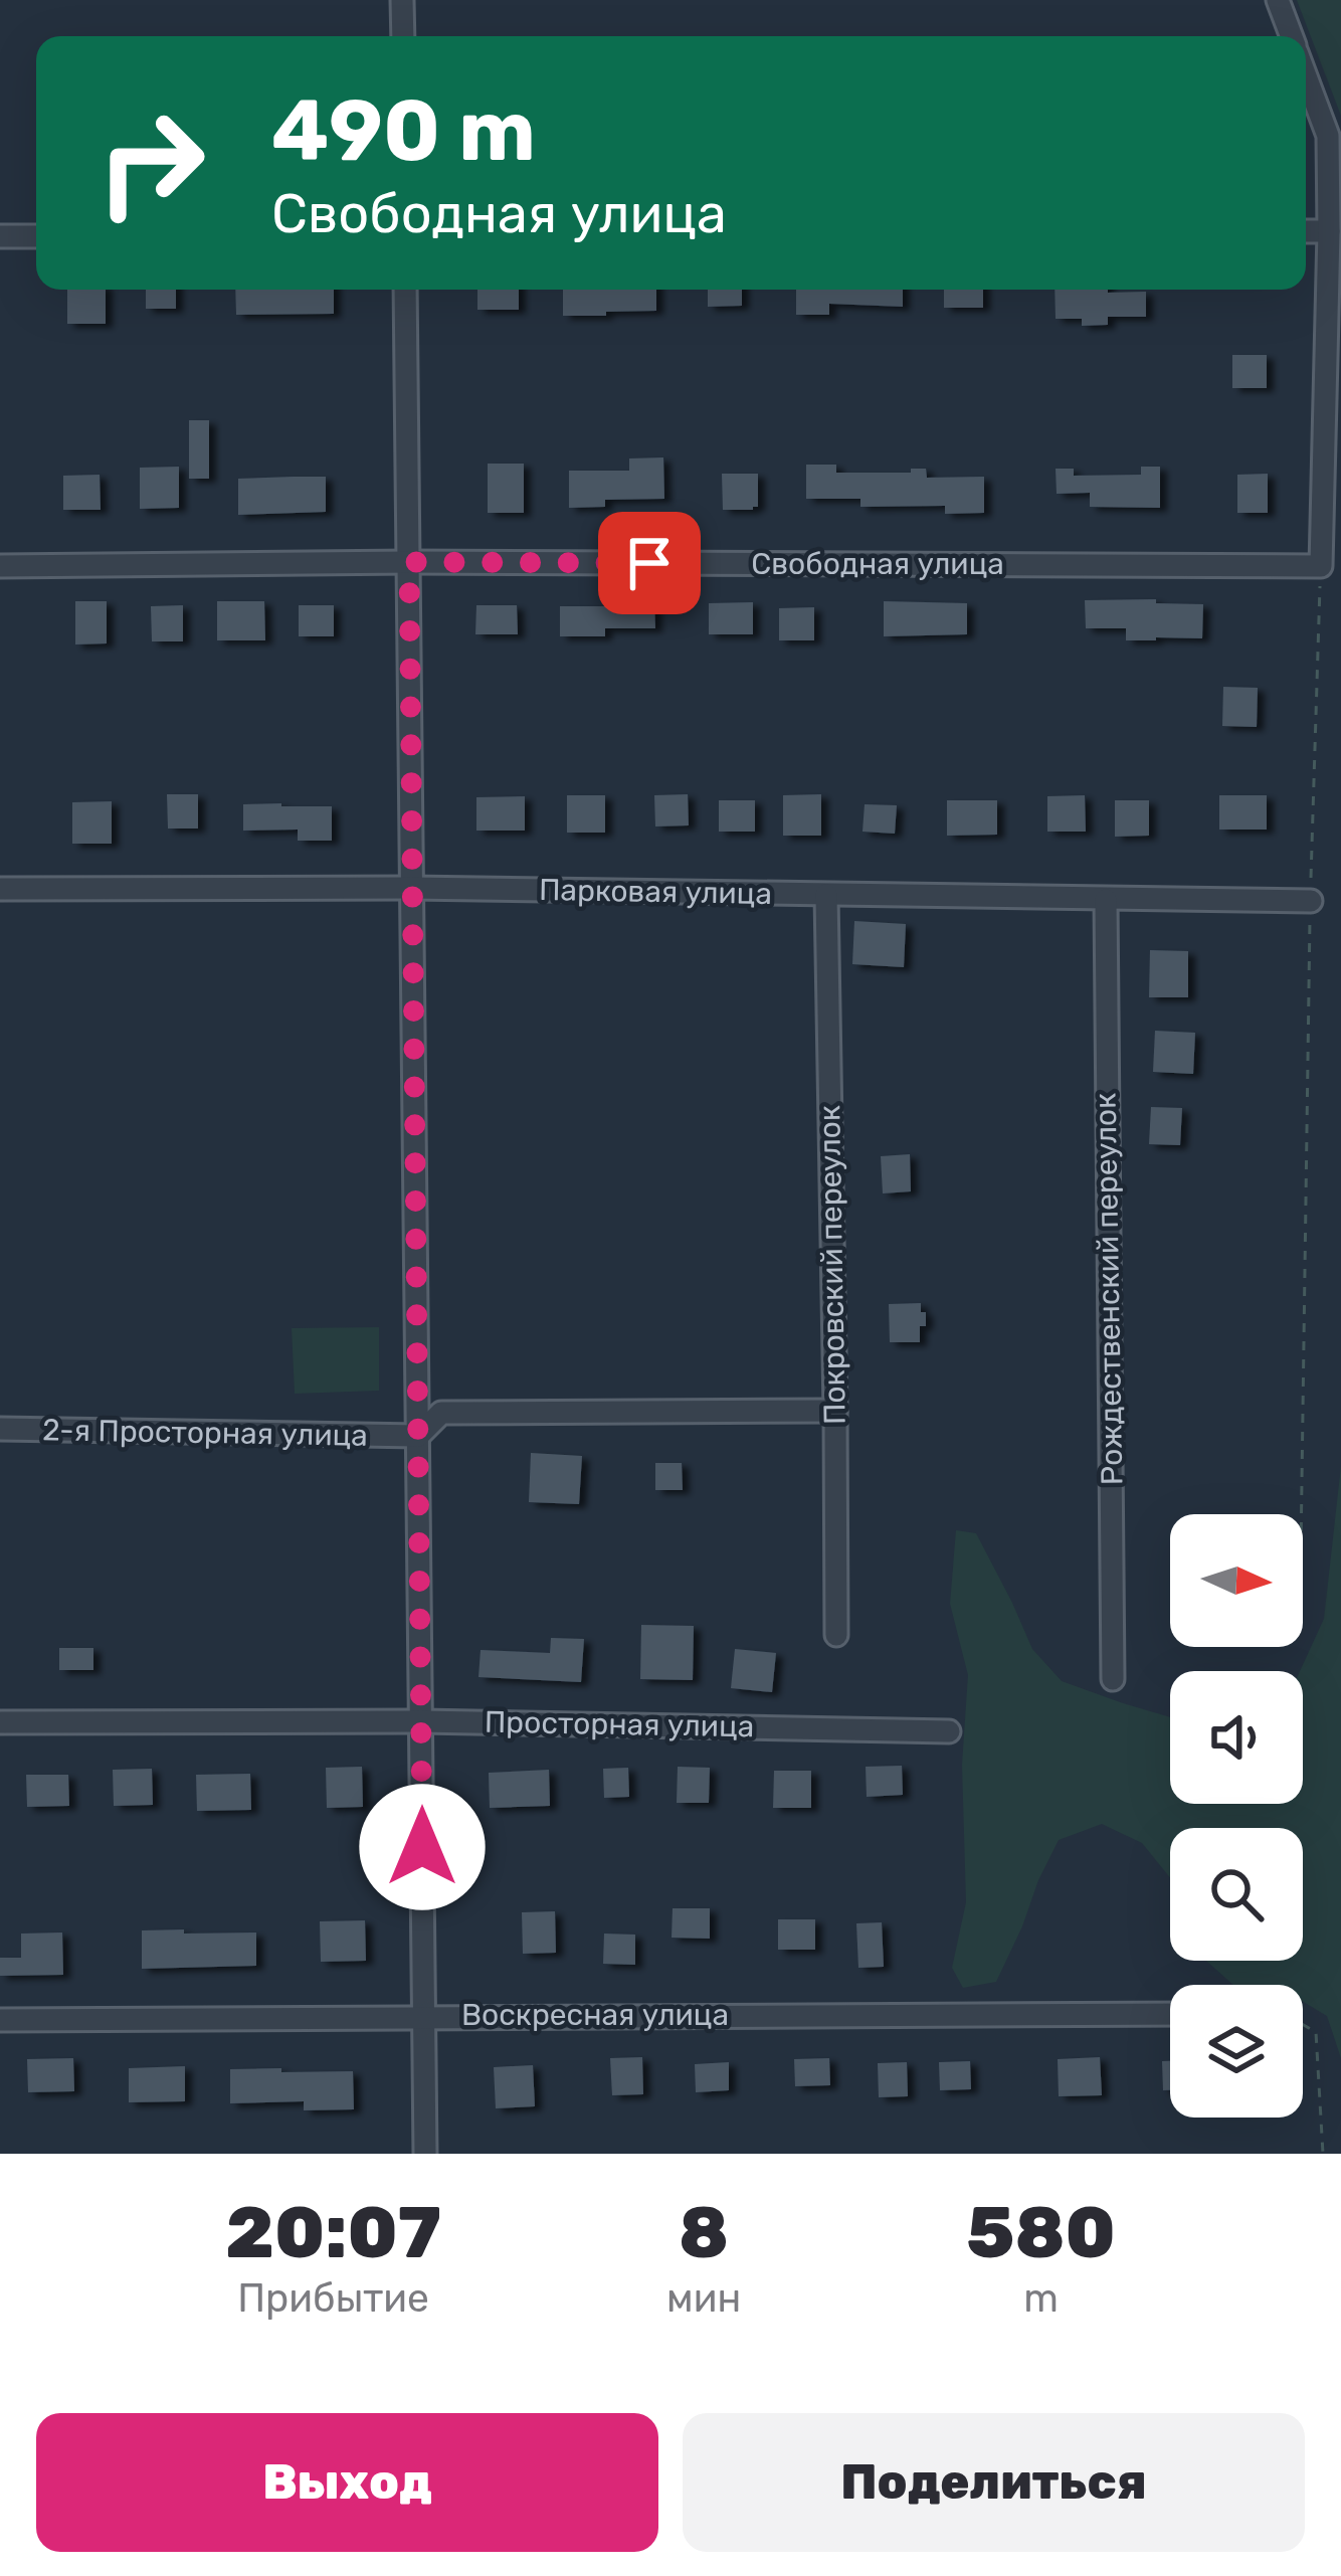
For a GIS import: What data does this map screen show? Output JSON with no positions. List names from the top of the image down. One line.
{"streets":{"street":["Свободная улица","Парковая улица","Покровский переулок","Рождественский переулок","2-я Просторная улица","Просторная улица","Воскресная улица"]},"crossings":[["Парковая улица","Покровский переулок"],["Парковая улица","Рождественский переулок"],["Покровский переулок","2-я Просторная улица"]],"north":"right","page":{"turn":["490 m","Свободная улица"],"eta":["20:07","Прибытие","8","мин","580","m"],"buttons":["Выход","Поделиться"]}}
